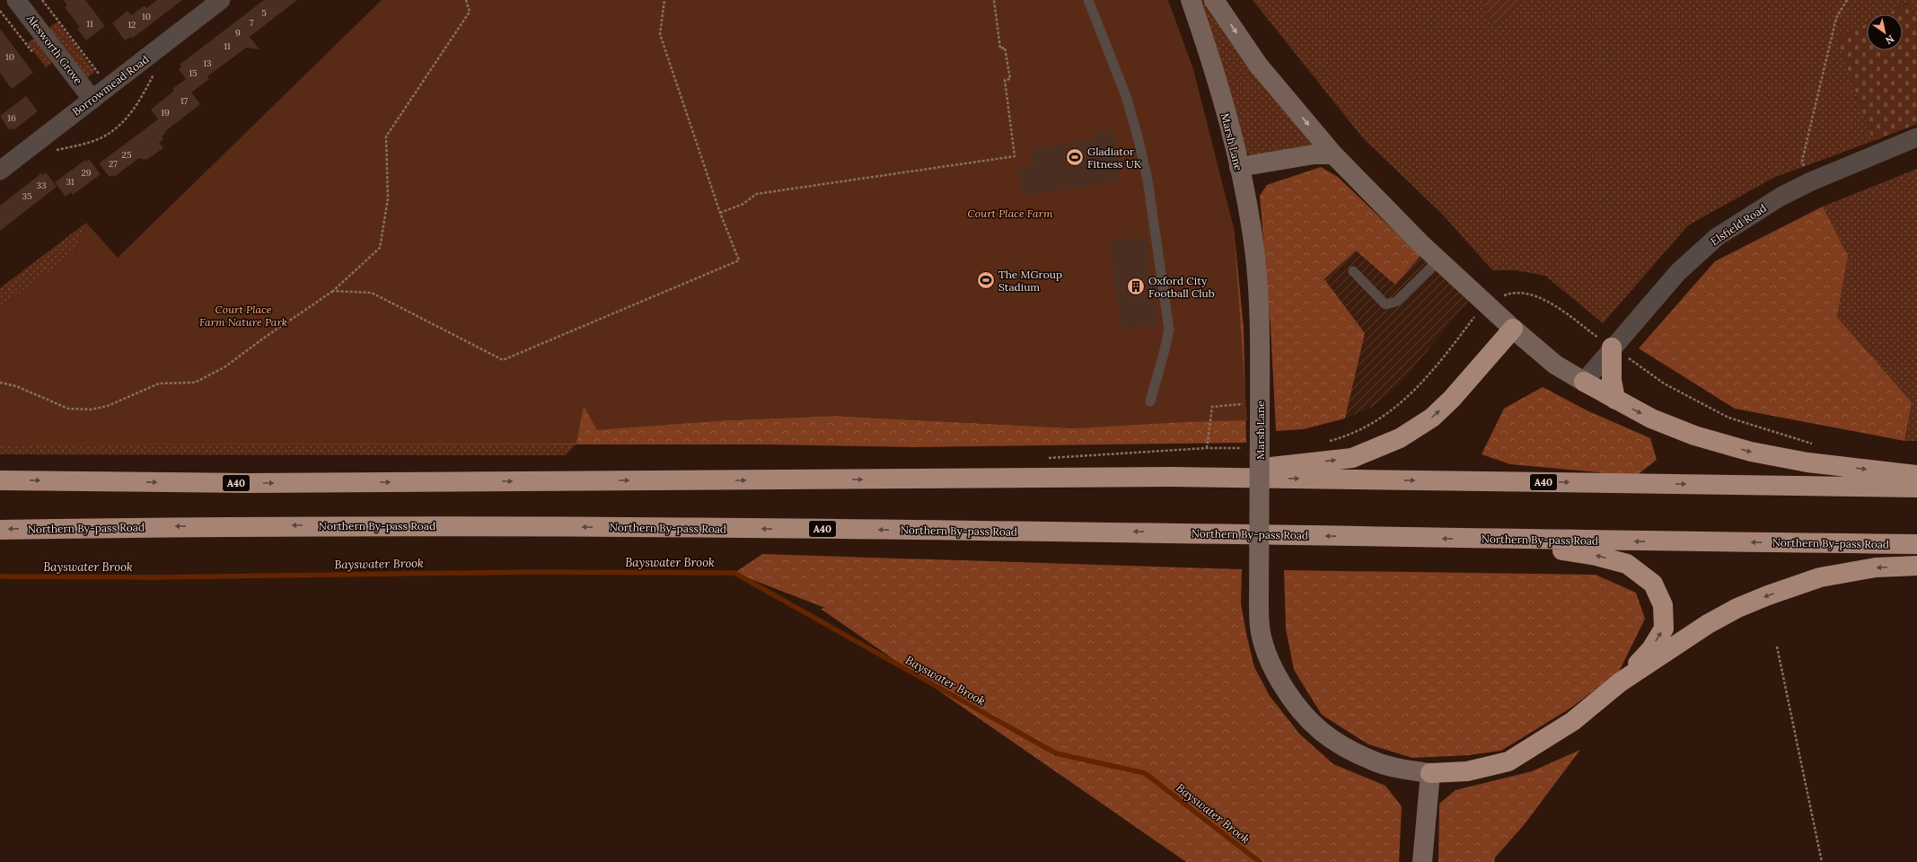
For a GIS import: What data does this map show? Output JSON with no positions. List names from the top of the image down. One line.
{"streets":{"highway":["A40","Northern By-pass Road"],"main road":["Marsh Lane"],"street":["Alesworth Grove","Borrowmead Road","Elsfield Road"]},"crossings":[["Alesworth Grove","Borrowmead Road"]],"water":["Bayswater Brook"],"parks":["Court Place Farm","Court Place Farm Nature Park"],"places":{"sports":["Gladiator Fitness UK","The MGroup Stadium"],"building":["Oxford City Football Club"]},"house_numbers":["5","10","7","11","12","9","11","10","13","15","17","19","16","25","27","29","31","33","35"],"north":"bottom right"}
